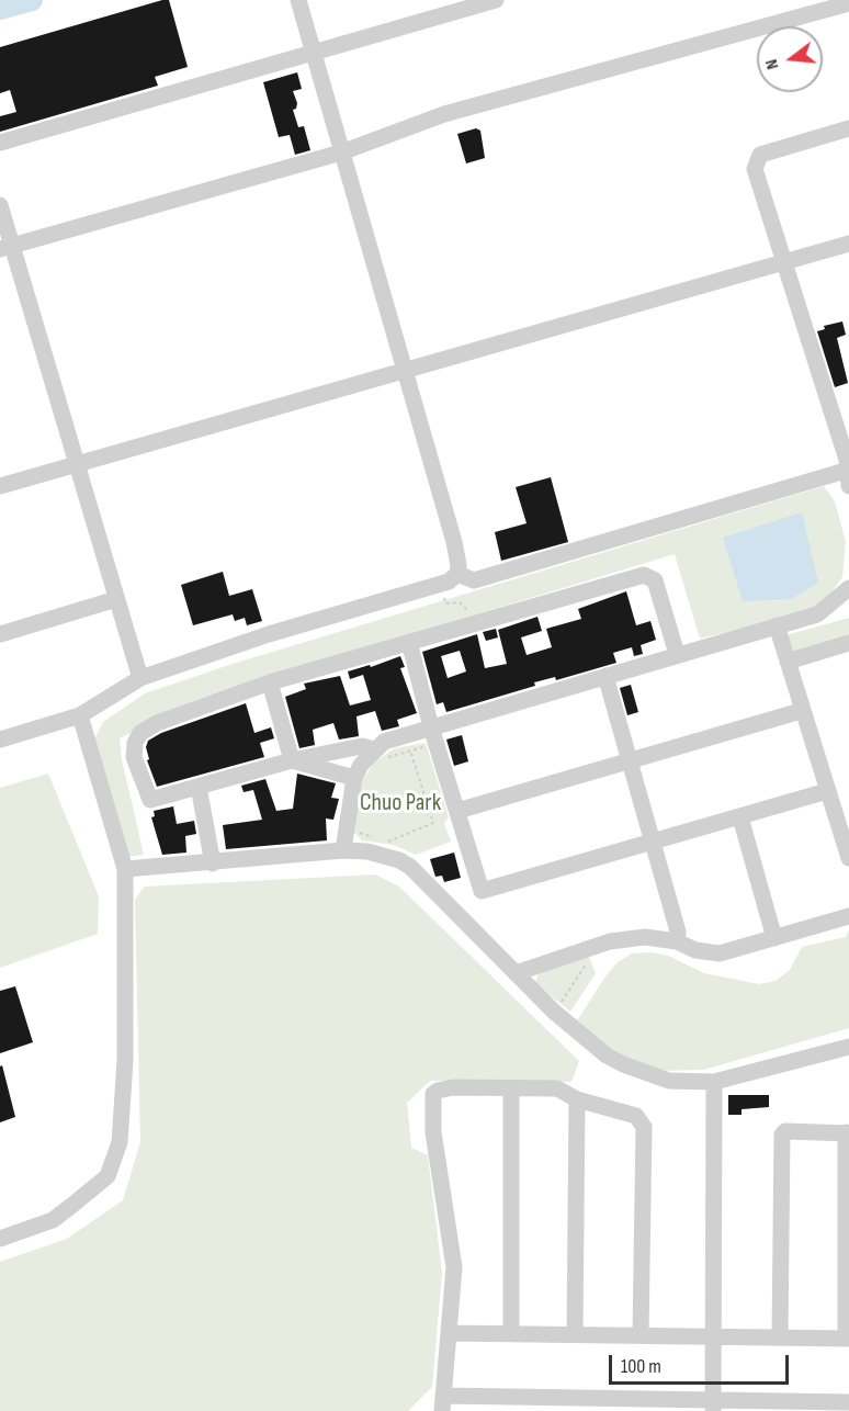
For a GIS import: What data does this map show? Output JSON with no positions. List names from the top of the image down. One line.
{"parks":["Chuo Park"],"scale_bar":"100 m","north":"left"}
